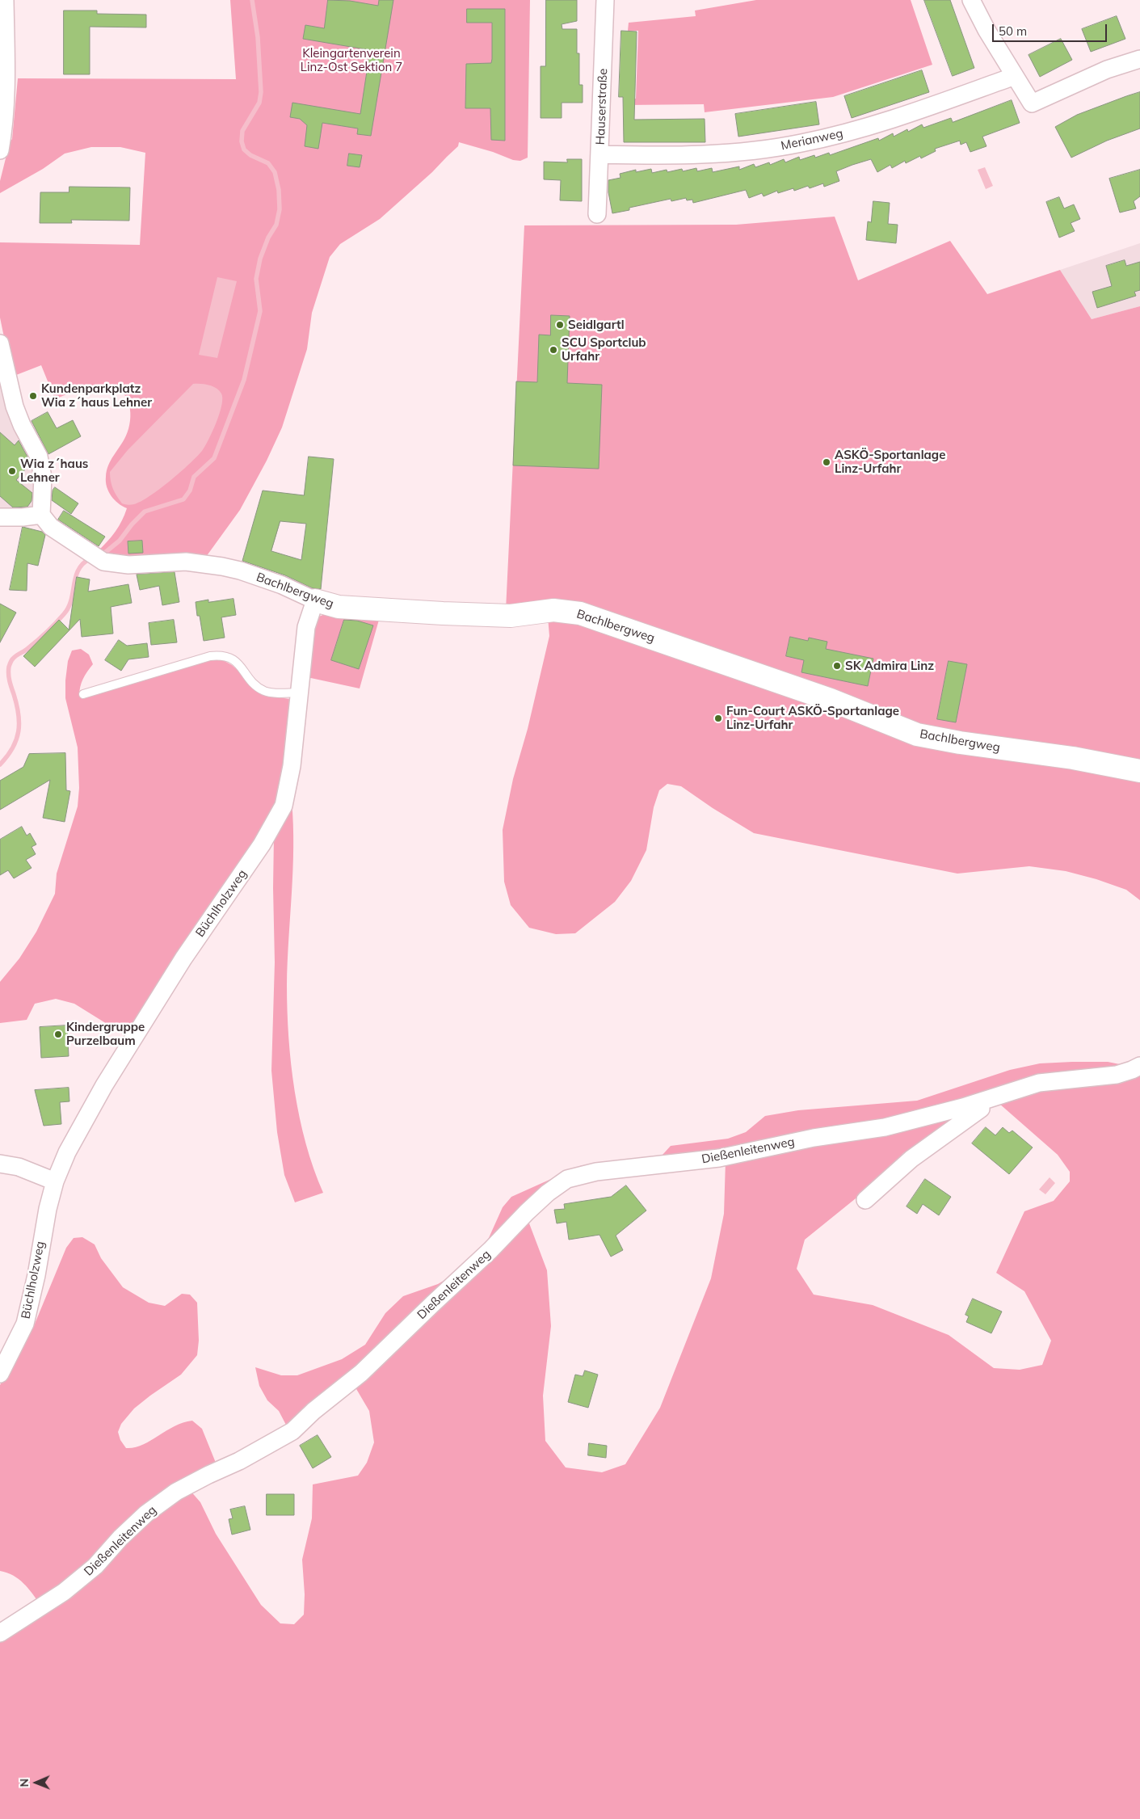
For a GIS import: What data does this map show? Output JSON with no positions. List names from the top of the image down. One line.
{"streets":{"street":["Hauserstraße","Merianweg","Bachlbergweg","Büchlholzweg","Dießenleitenweg"]},"crossings":[["Hauserstraße","Merianweg"],["Bachlbergweg","Büchlholzweg"]],"parks":["Kleingartenverein Linz-Ost Sektion 7"],"places":["Seidlgartl","SCU Sportclub Urfahr","Kundenparkplatz Wia z´haus Lehner","ASKÖ-Sportanlage Linz-Urfahr","Wia z´haus Lehner","SK Admira Linz","Fun-Court ASKÖ-Sportanlage Linz-Urfahr","Kindergruppe Purzelbaum"],"scale_bar":"50 m","north":"left"}
